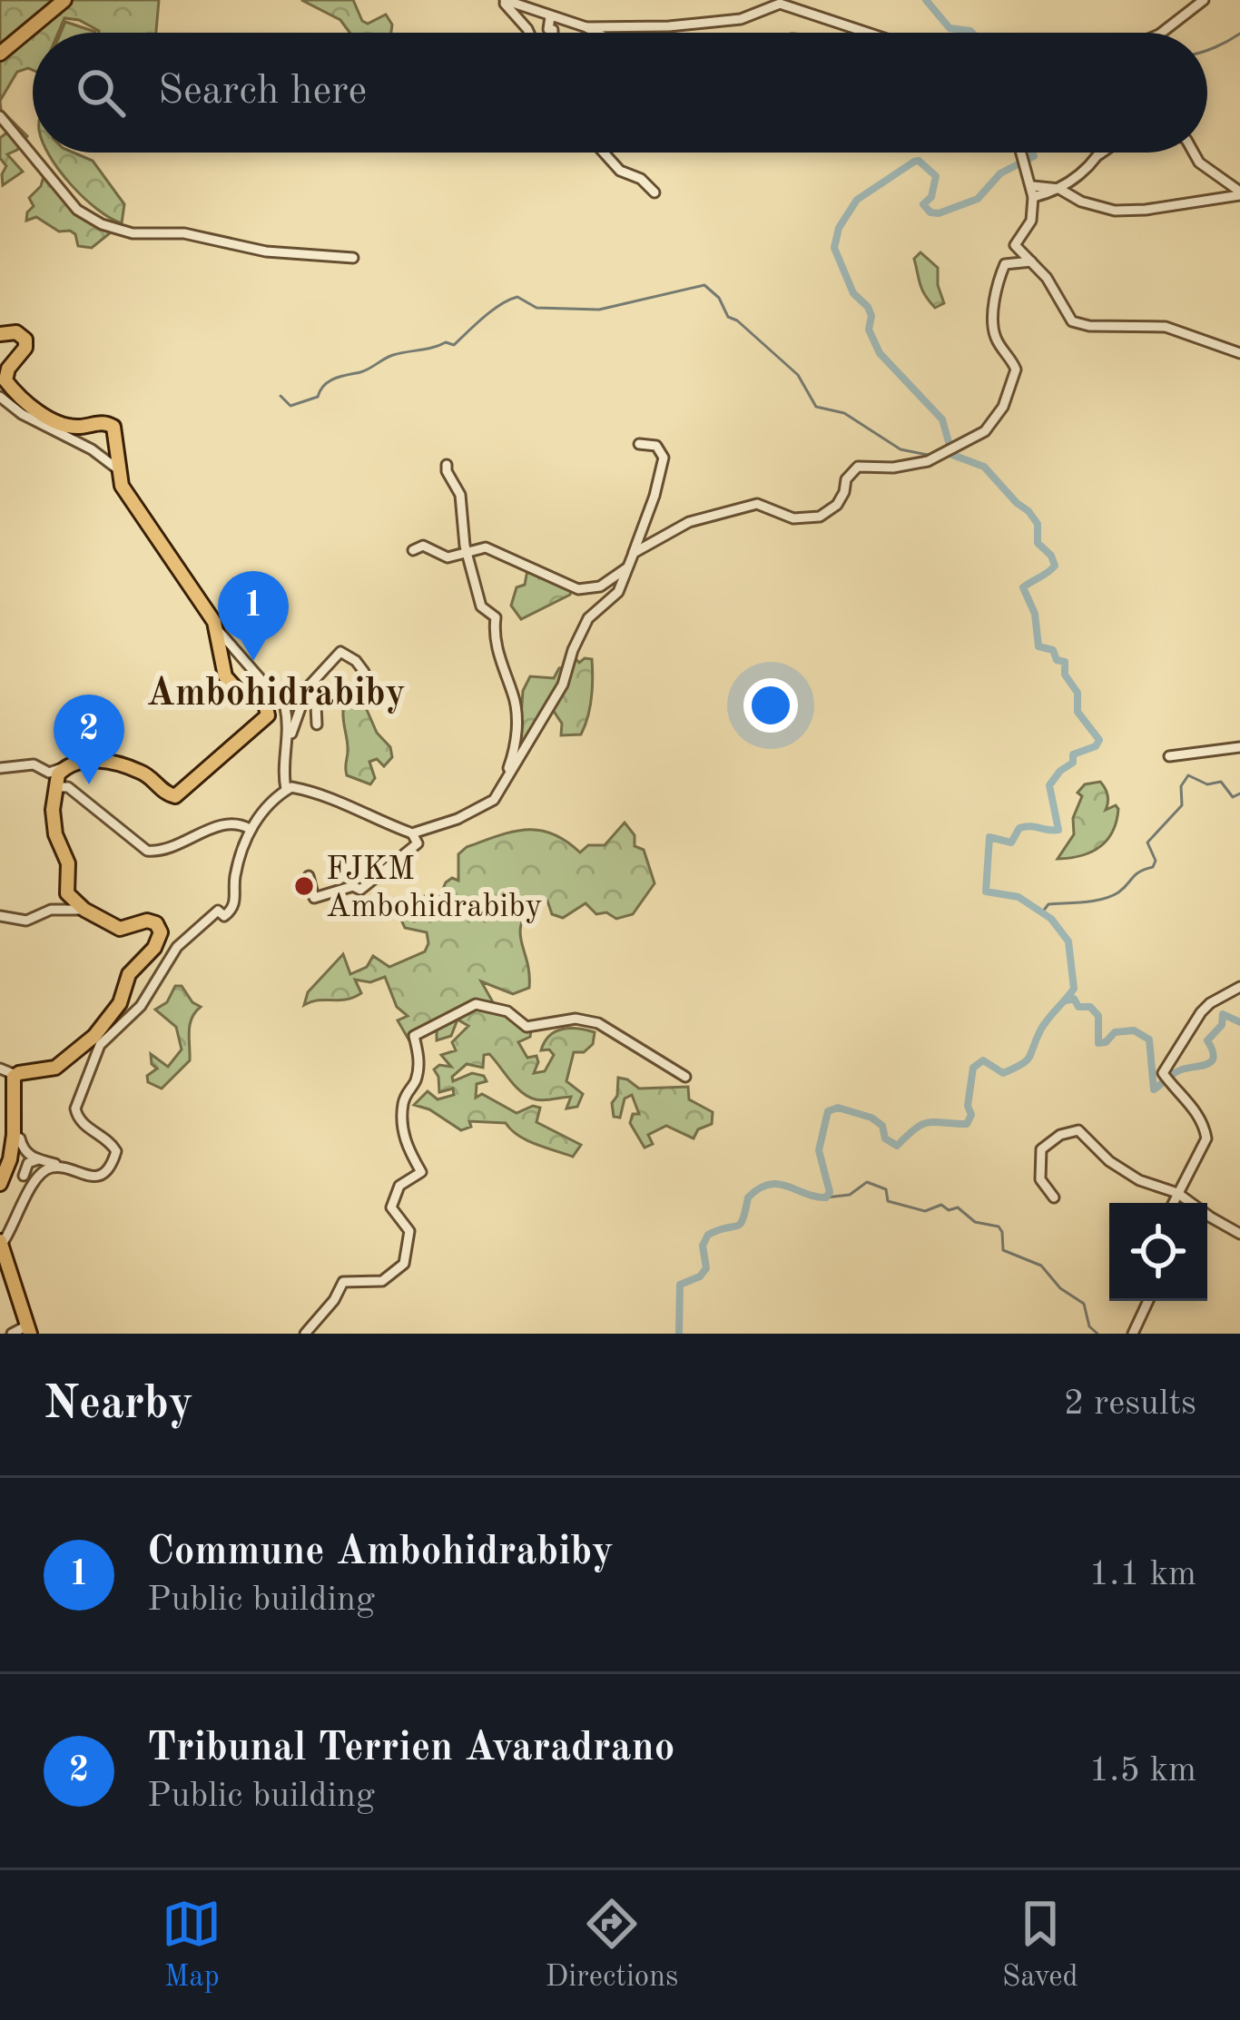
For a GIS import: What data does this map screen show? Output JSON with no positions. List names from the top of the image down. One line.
{"districts":["Ambohidrabiby"],"places":["FJKM Ambohidrabiby"],"page":{"search":"Search here","pins":["1","2"],"heading":["Nearby","2 results"],"list":[{"mark":"1","name":"Commune Ambohidrabiby","note":"Public building","value":"1.1 km"},{"mark":"2","name":"Tribunal Terrien Avaradrano","note":"Public building","value":"1.5 km"}],"nav":["Map","Directions","Saved"]}}
